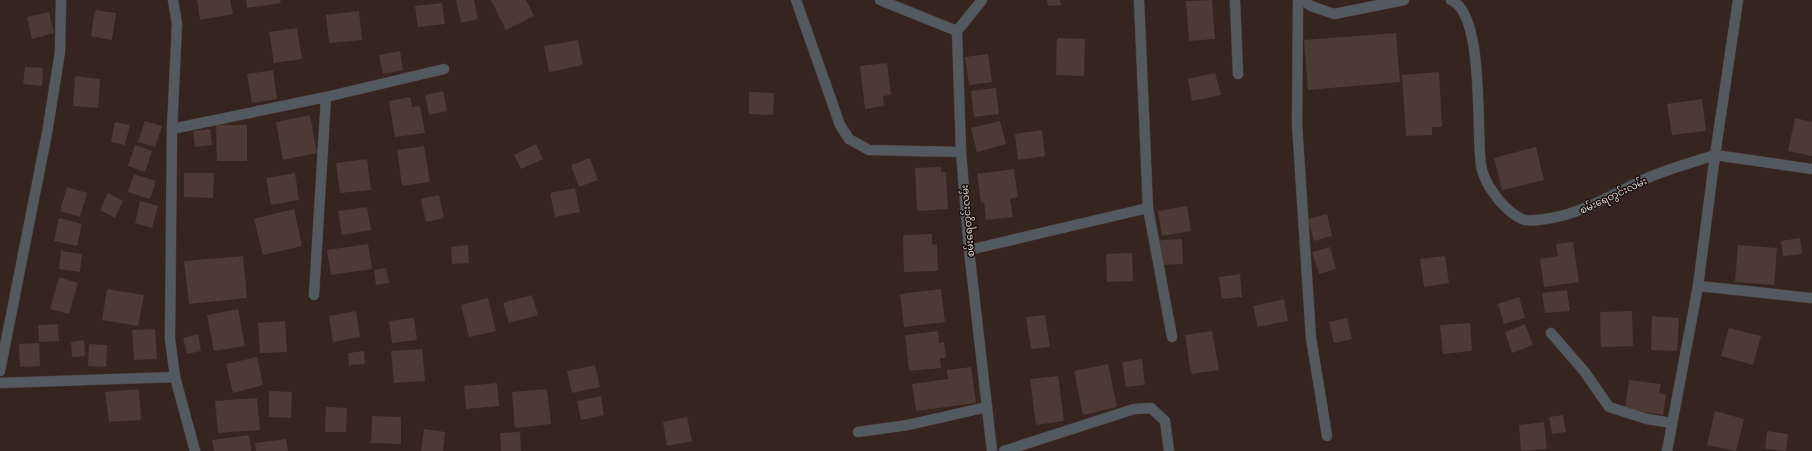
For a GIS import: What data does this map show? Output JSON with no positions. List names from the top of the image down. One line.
{"streets":{"street":["စမ်းရေတွင်းလမ်း"]}}
